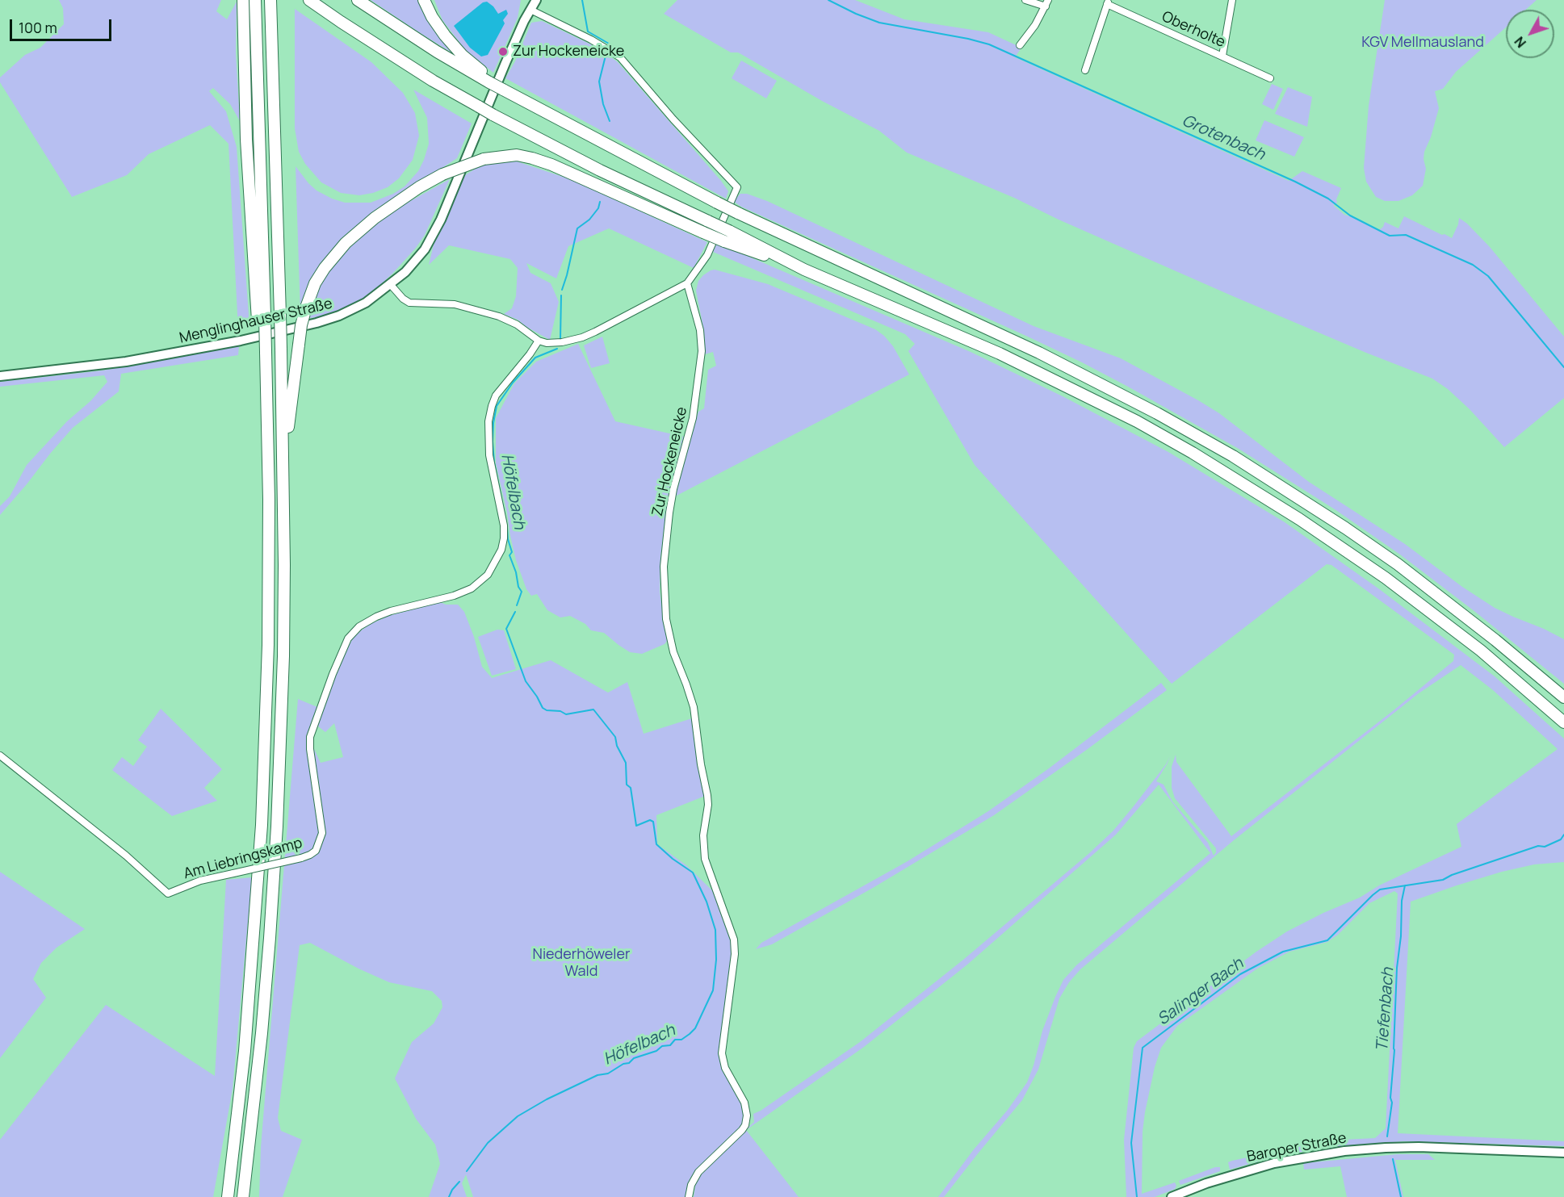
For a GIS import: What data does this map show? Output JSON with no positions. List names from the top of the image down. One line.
{"streets":{"street":["Oberholte","Menglinghauser Straße","Zur Hockeneicke","Am Liebringskamp","Baroper Straße"]},"water":["Grotenbach","Höfelbach","Salinger Bach","Tiefenbach"],"parks":["KGV Mellmausland","Niederhöweler Wald"],"places":["Zur Hockeneicke"],"scale_bar":"100 m","north":"bottom left"}
